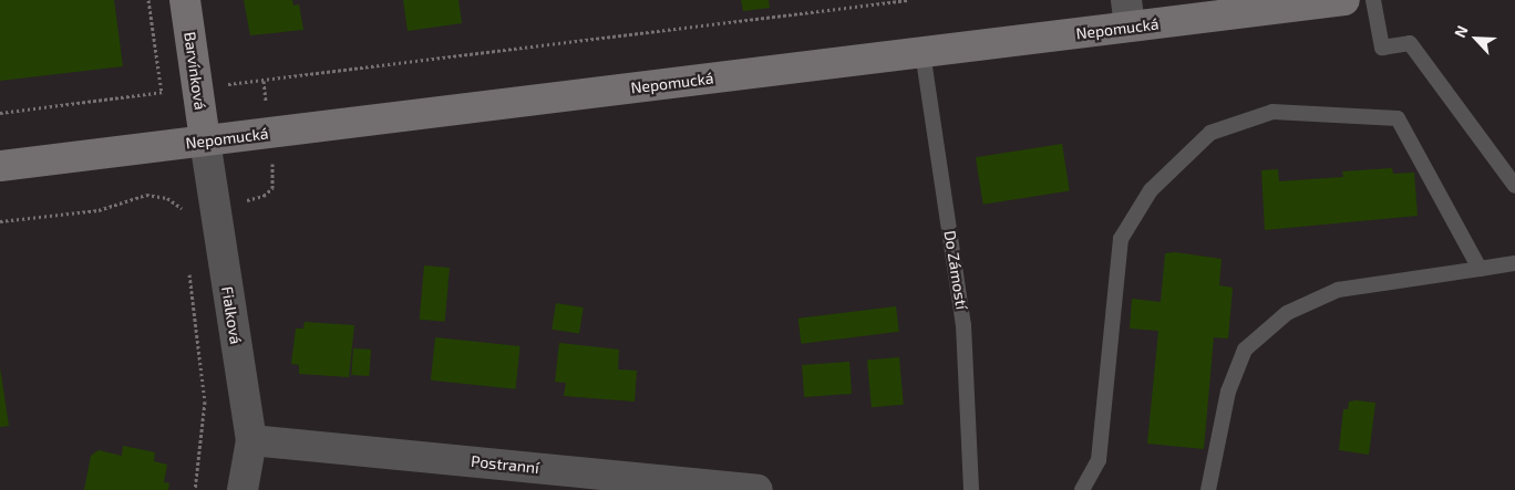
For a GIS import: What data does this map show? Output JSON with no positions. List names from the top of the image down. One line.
{"streets":{"street":["Nepomucká","Barvínková","Fialková","Postranní"],"lane":["Do Zámostí"]},"crossings":[["Nepomucká","Barvínková"],["Nepomucká","Do Zámostí"],["Nepomucká","Fialková"],["Barvínková","Fialková"],["Fialková","Postranní"]],"north":"top left"}
